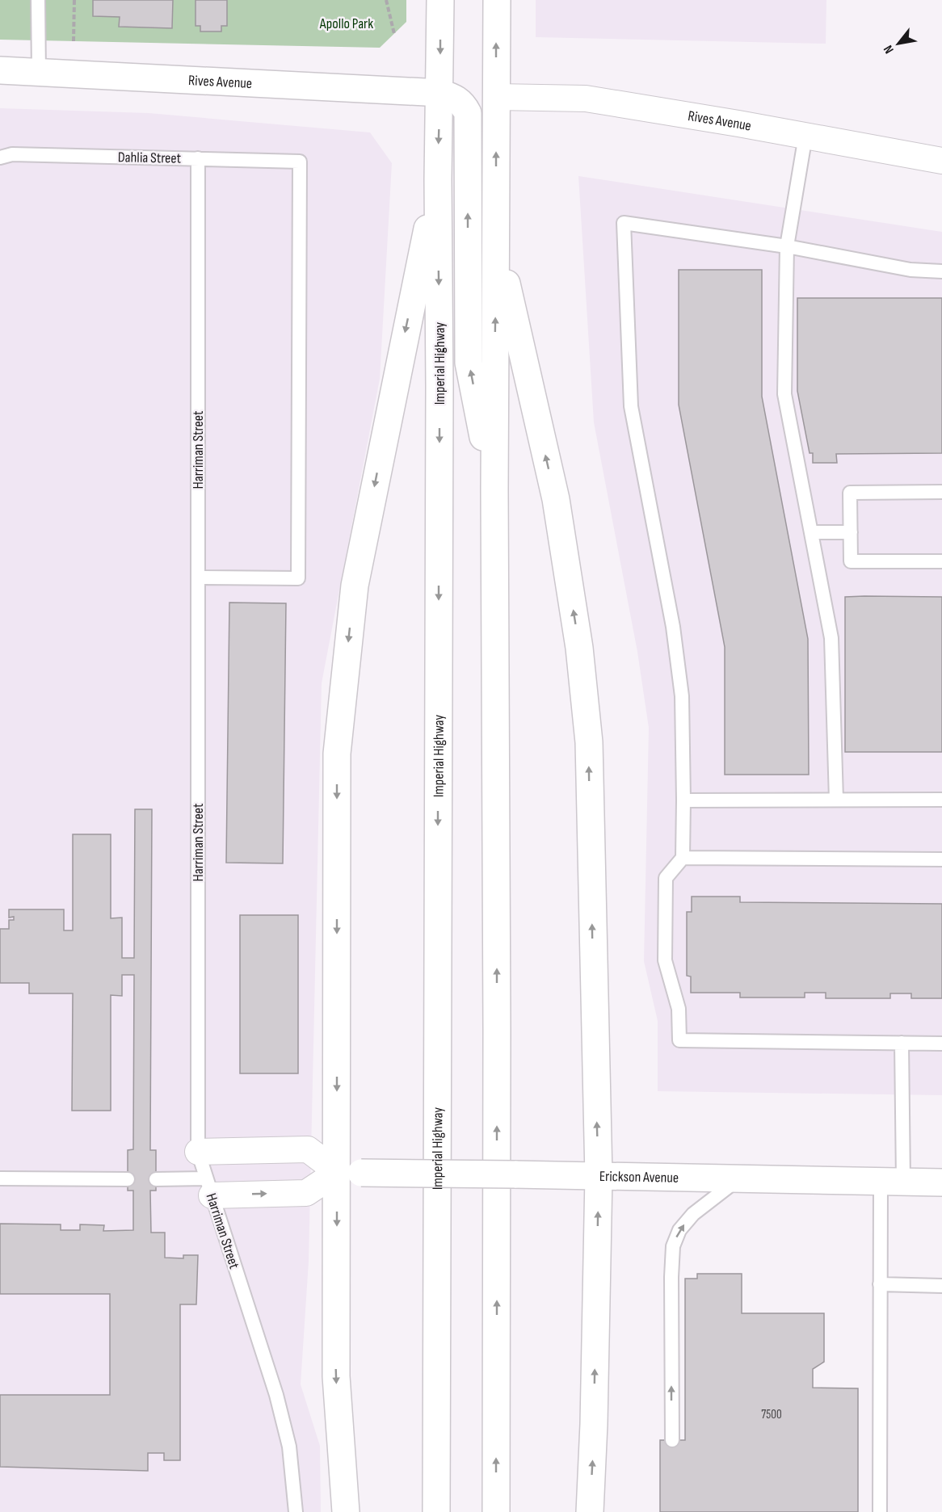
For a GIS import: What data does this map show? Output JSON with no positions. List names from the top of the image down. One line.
{"streets":{"main road":["Rives Avenue","Imperial Highway","Erickson Avenue"],"lane":["Dahlia Street","Harriman Street"]},"crossings":[["Rives Avenue","Imperial Highway"],["Dahlia Street","Harriman Street"]],"parks":["Apollo Park"],"house_numbers":["7500"],"north":"bottom left"}
